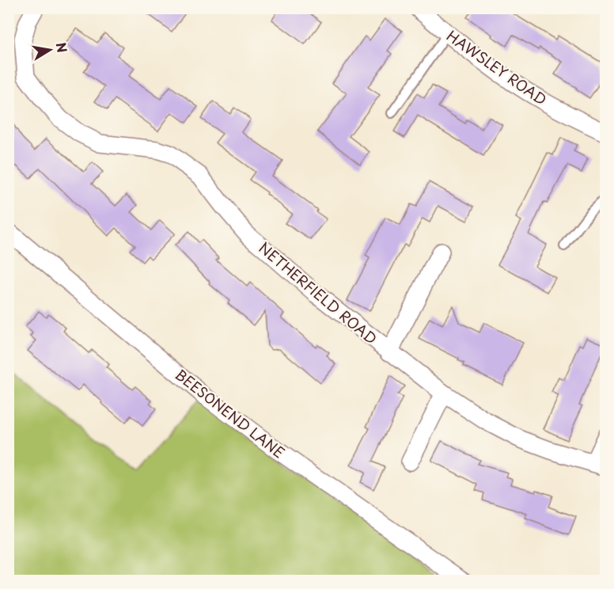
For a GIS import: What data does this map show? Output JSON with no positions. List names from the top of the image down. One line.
{"streets":{"street":["HAWSLEY ROAD","NETHERFIELD ROAD","BEESONEND LANE"]},"north":"right"}
